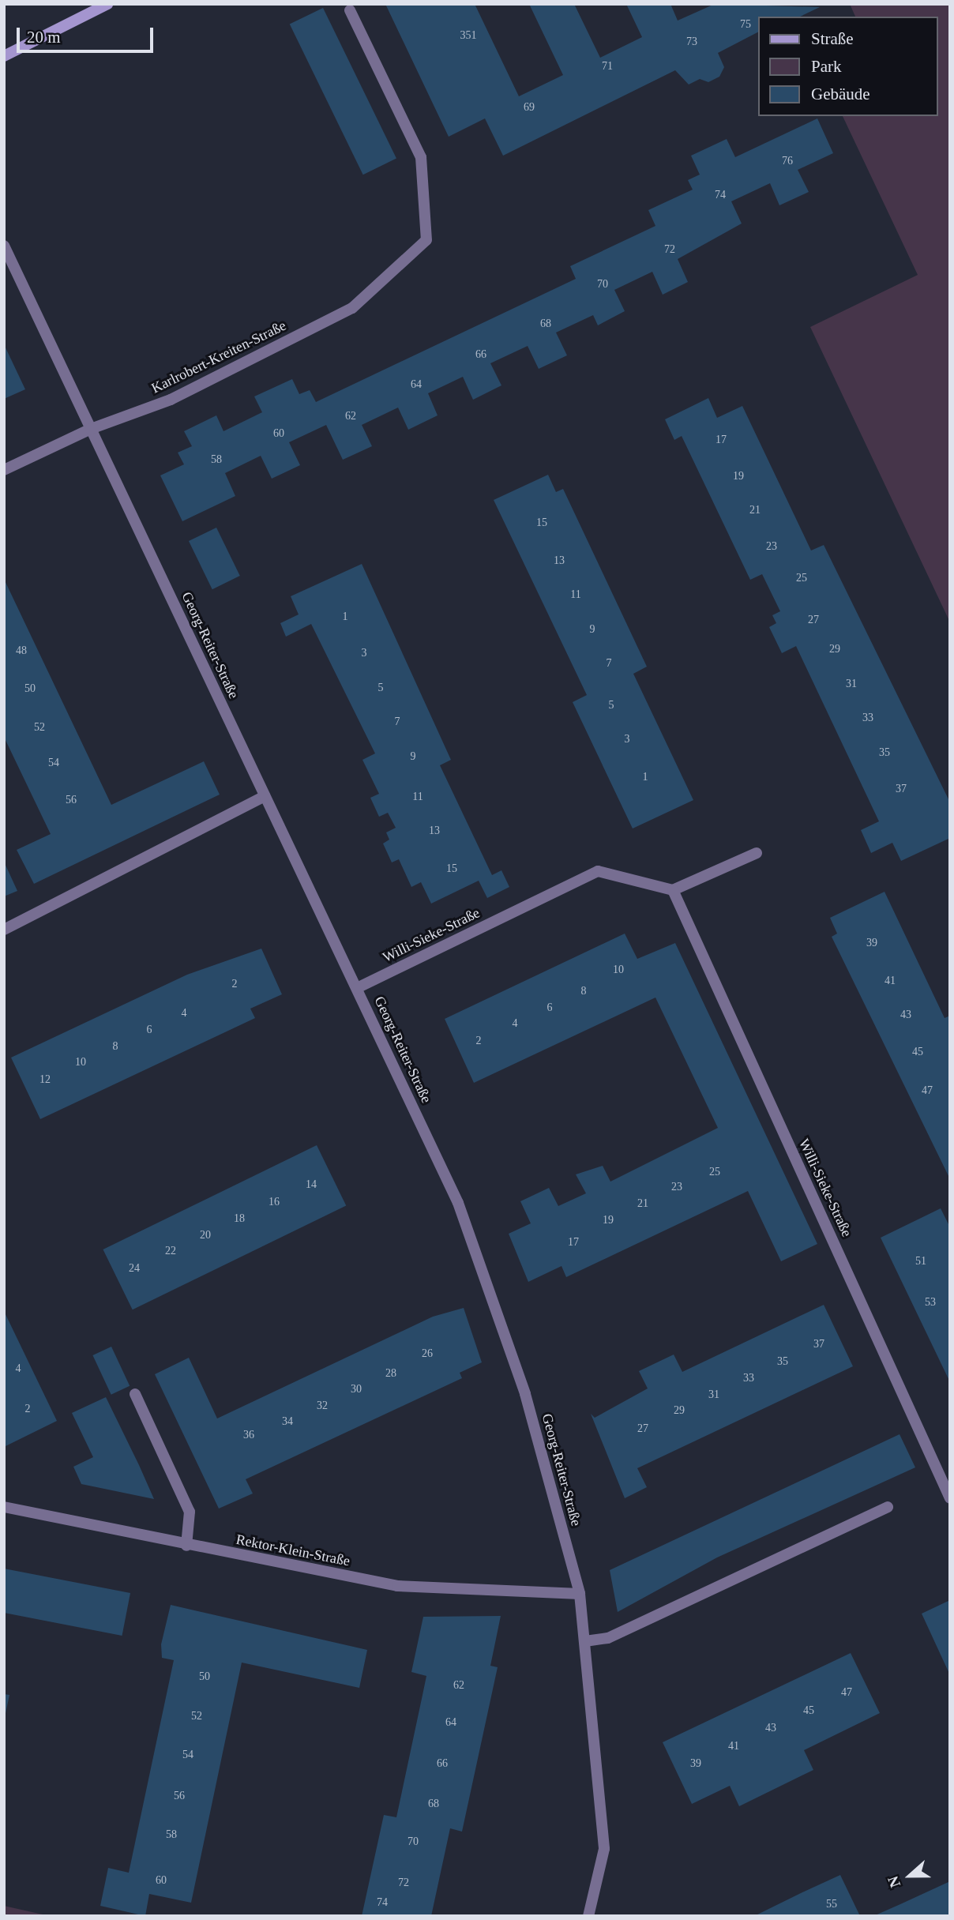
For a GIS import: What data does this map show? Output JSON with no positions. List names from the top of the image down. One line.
{"streets":{"street":["Karlrobert-Kreiten-Straße","Georg-Reiter-Straße","Willi-Sieke-Straße","Rektor-Klein-Straße"]},"crossings":[["Karlrobert-Kreiten-Straße","Georg-Reiter-Straße"],["Georg-Reiter-Straße","Willi-Sieke-Straße"],["Georg-Reiter-Straße","Rektor-Klein-Straße"]],"house_numbers":["75","351","73","71","69","76","74","72","70","68","66","64","62","60","17","58","19","21","15","23","13","25","11","1","27","9","29","48","3","7","31","5","50","5","33","7","52","3","35","9","54","1","37","11","56","13","15","39","10","41","2","8","6","4","43","4","6","2","8","45","10","12","47","25","14","23","16","21","18","19","20","17","22","51","24","53","37","26","35","4","28","33","30","31","32","2","29","34","27","36","50","62","47","45","52","64","43","41","54","66","39","56","68","58","70","60","72","74","55"],"legend":["Straße","Park","Gebäude"],"scale_bar":"20 m","north":"left"}
